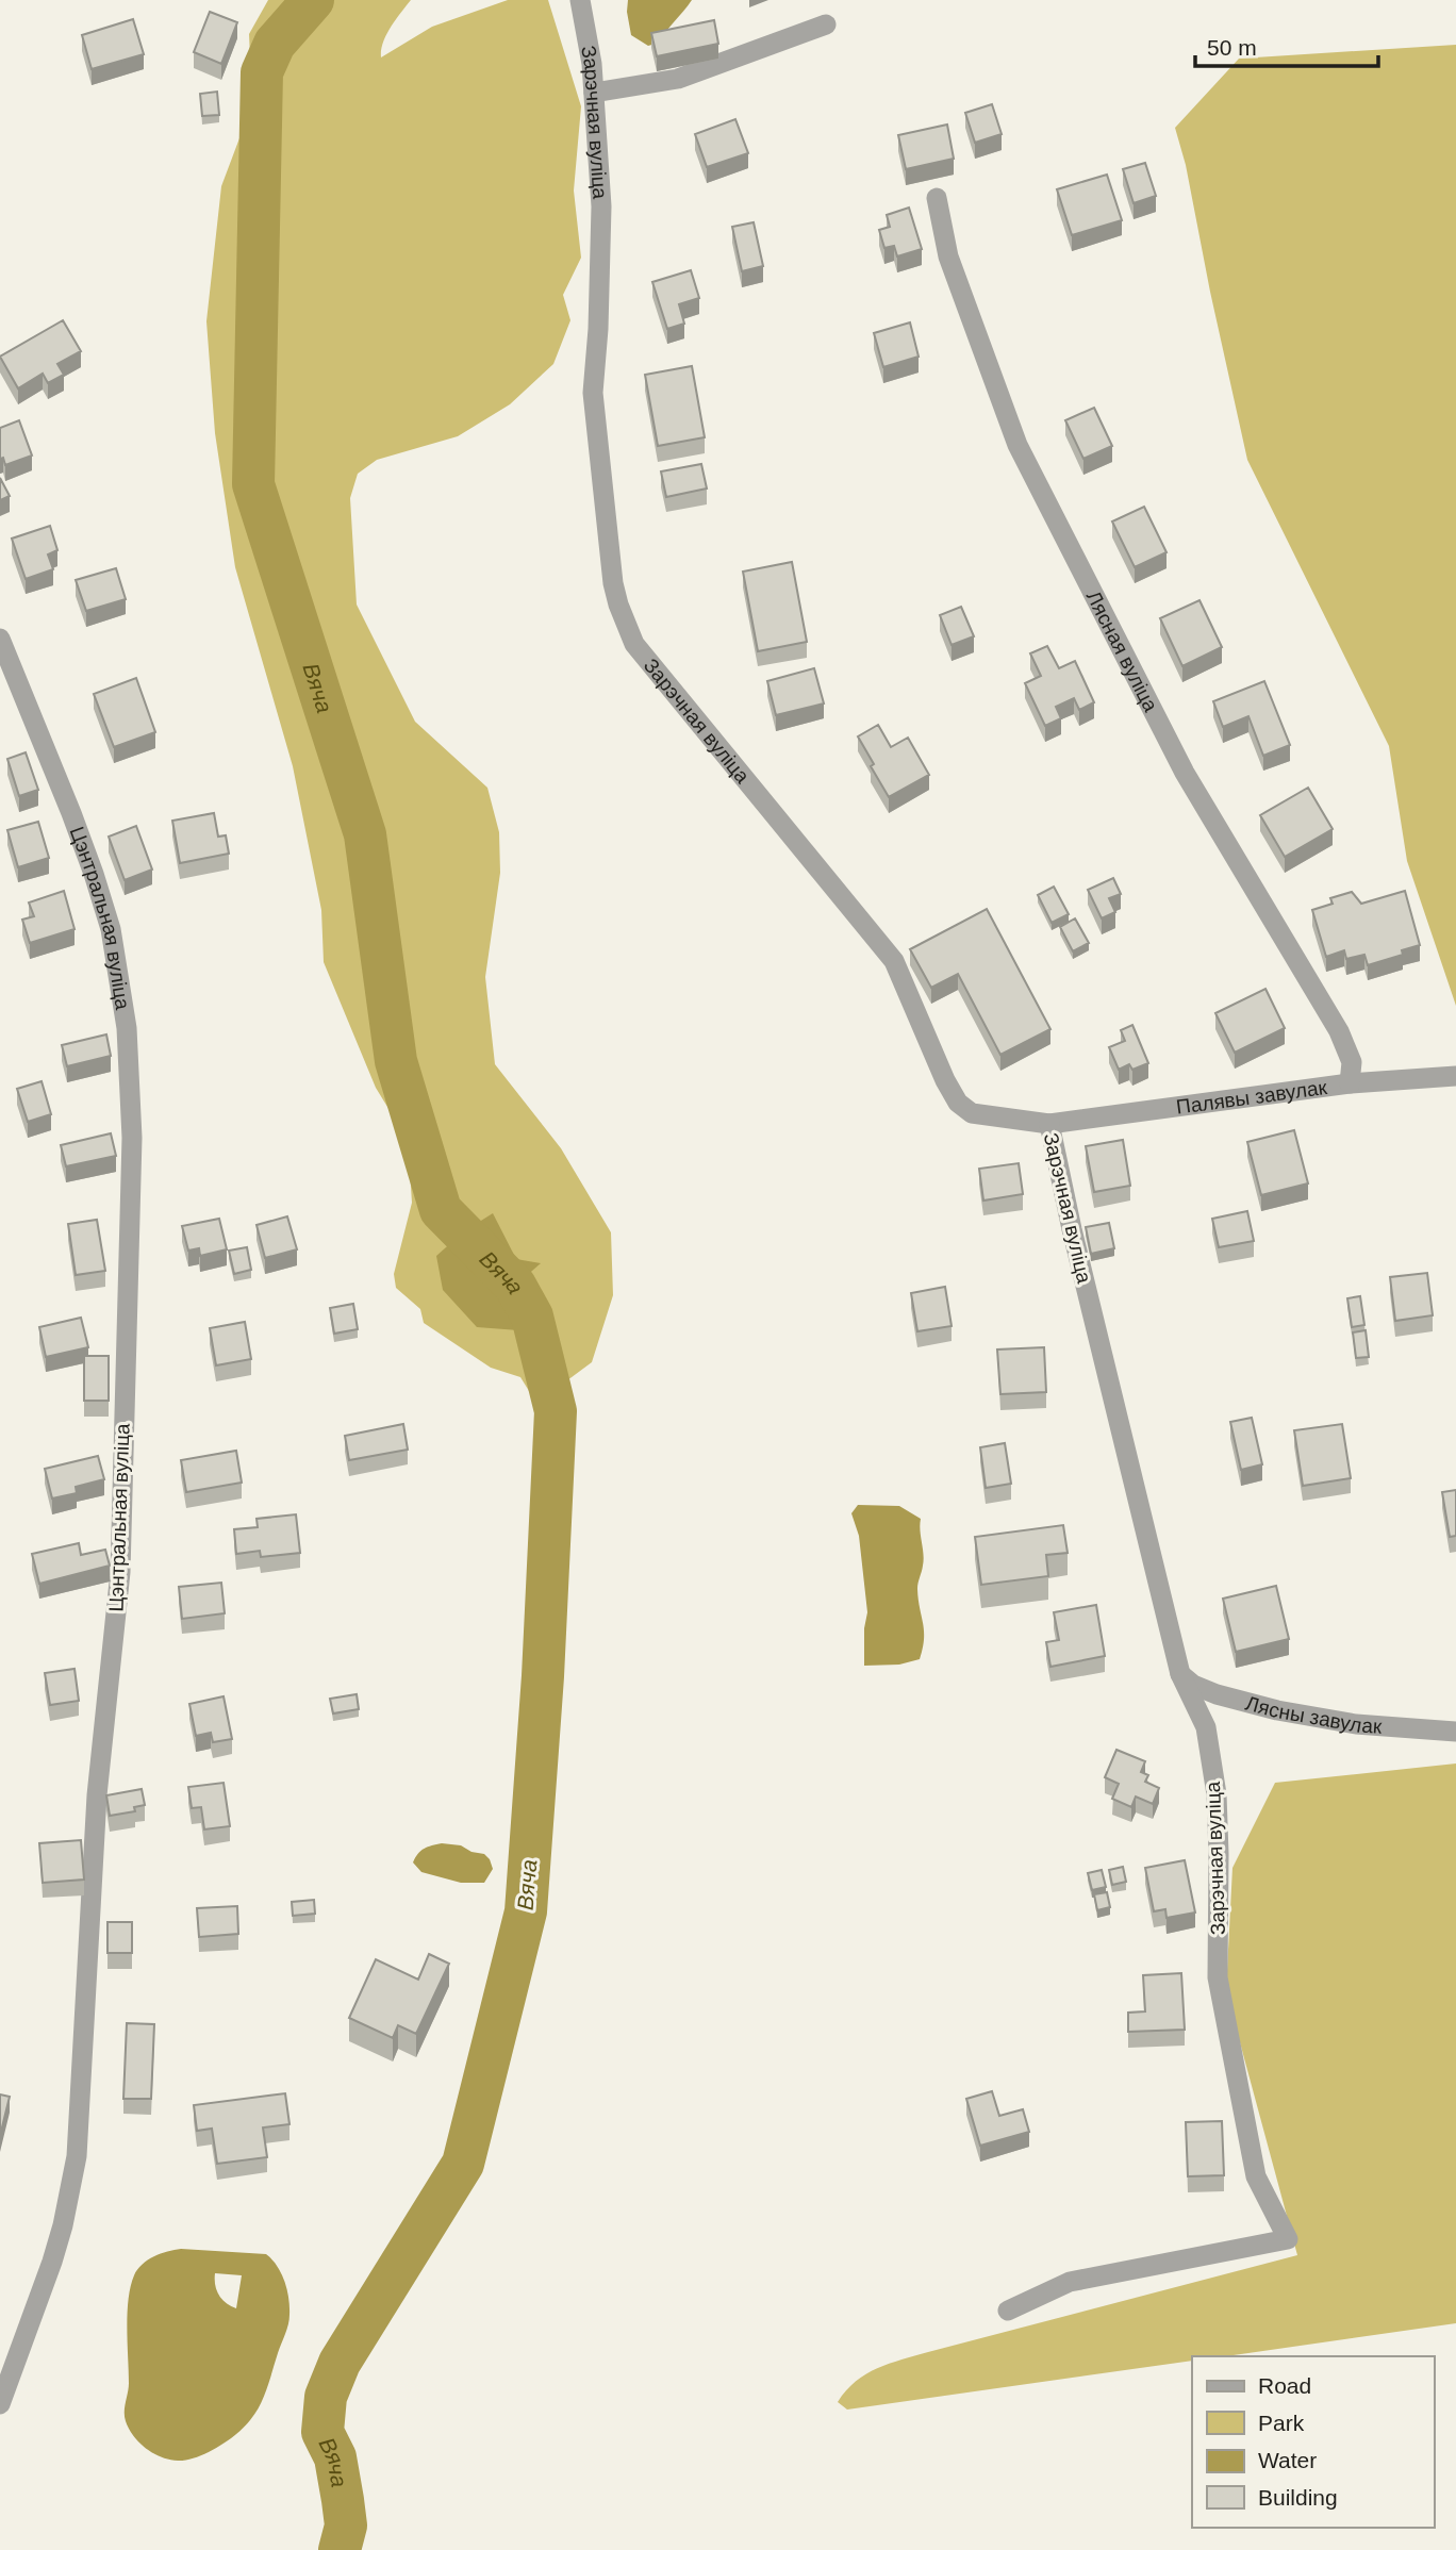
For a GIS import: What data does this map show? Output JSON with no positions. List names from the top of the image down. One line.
{"streets":{"street":["Зарэчная вуліца","Лясная вуліца","Цэнтральная вуліца","Палявы завулак","Лясны завулак"]},"crossings":[["Зарэчная вуліца","Палявы завулак"],["Зарэчная вуліца","Лясны завулак"],["Лясная вуліца","Палявы завулак"]],"water":["Вяча"],"legend":["Road","Park","Water","Building"],"scale_bar":"50 m"}
